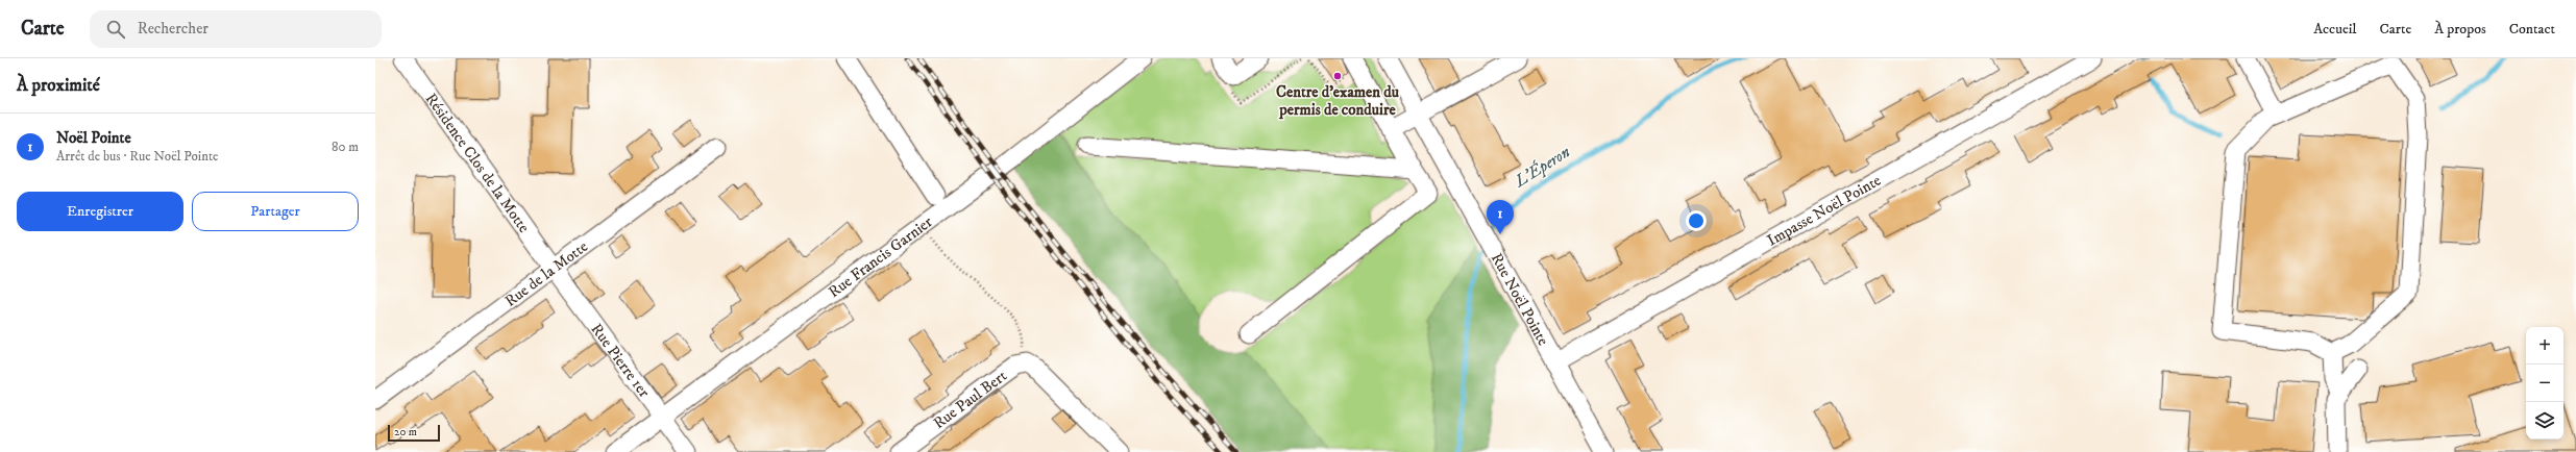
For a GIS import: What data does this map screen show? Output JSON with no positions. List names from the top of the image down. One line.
{"streets":{"street":["Résidence Clos de la Motte","Impasse Noël Pointe","Rue Francis Garnier","Rue de la Motte","Rue Noël Pointe","Rue Pierre 1er","Rue Paul Bert"]},"crossings":[["Résidence Clos de la Motte","Rue de la Motte"],["Résidence Clos de la Motte","Rue Pierre 1er"],["Impasse Noël Pointe","Rue Noël Pointe"],["Rue Francis Garnier","Rue Pierre 1er"],["Rue de la Motte","Rue Pierre 1er"]],"water":["L'Éperon"],"places":["Centre d'examen du permis de conduire"],"scale_bar":"20 m","page":{"header":"Carte","search":"Rechercher","nav":["Accueil","Carte","À propos","Contact"],"heading":"À proximité","list":[{"mark":"1","name":"Noël Pointe","note":"Arrêt de bus · Rue Noël Pointe","value":"80 m"}],"buttons":["Enregistrer","Partager"],"pins":"1","map_buttons":["+","−"],"scale":"20 m"}}
